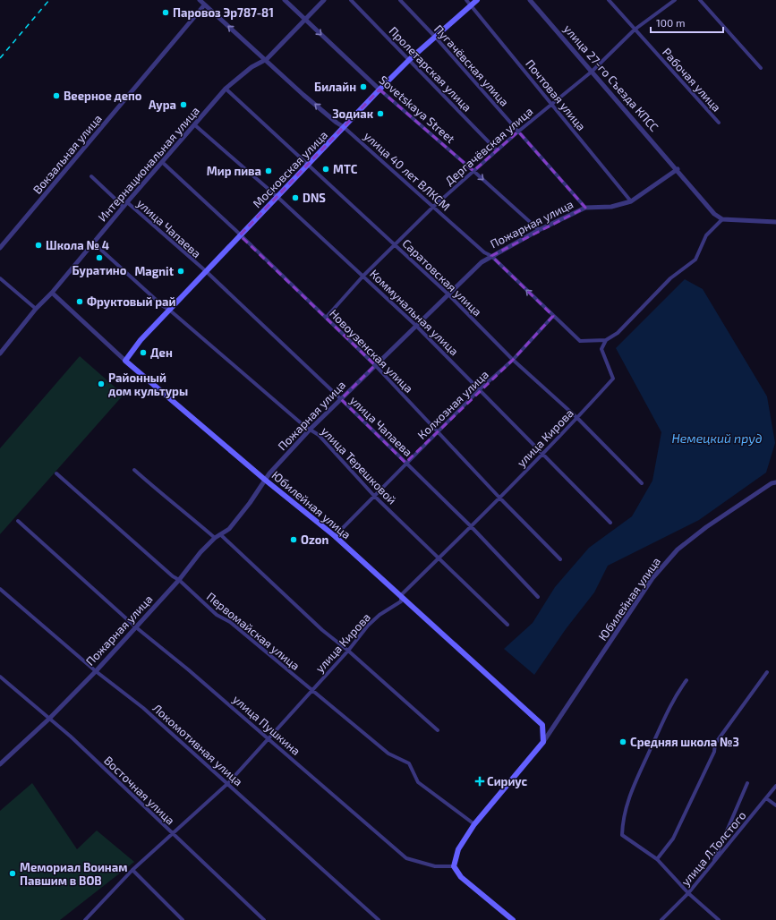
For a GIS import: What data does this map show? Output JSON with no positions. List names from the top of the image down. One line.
{"streets":{"main road":["Московская улица","Юбилейная улица"],"street":["Пугачёвская улица","Пролетарская улица","улица 27-го Съезда КПСС","Рабочая улица","Почтовая улица","Sovetskaya Street","Дергачёвская улица","Вокзальная улица","Интернациональная улица","улица 40 лет ВЛКСМ","Пожарная улица","улица Чапаева","Саратовская улица","Коммунальная улица","Новоузенская улица","Колхозная улица","улица Кирова","улица Терешковой","Первомайская улица","улица Пушкина","Локомотивная улица","Восточная улица","улица Л.Толстого"]},"crossings":[["Пугачёвская улица","Дергачёвская улица"],["Пугачёвская улица","Московская улица"],["Пугачёвская улица","Пожарная улица"],["Пролетарская улица","Дергачёвская улица"],["Пролетарская улица","Московская улица"],["улица 27-го Съезда КПСС","Дергачёвская улица"],["улица 27-го Съезда КПСС","Пожарная улица"],["Рабочая улица","Дергачёвская улица"],["Почтовая улица","Дергачёвская улица"],["Почтовая улица","Московская улица"],["Почтовая улица","Пожарная улица"],["Sovetskaya Street","Дергачёвская улица"],["Sovetskaya Street","Интернациональная улица"],["Sovetskaya Street","Московская улица"],["Sovetskaya Street","Пожарная улица"],["Дергачёвская улица","улица 40 лет ВЛКСМ"],["Дергачёвская улица","Саратовская улица"],["Дергачёвская улица","Коммунальная улица"],["Дергачёвская улица","Новоузенская улица"],["Вокзальная улица","улица 40 лет ВЛКСМ"],["Интернациональная улица","улица 40 лет ВЛКСМ"],["Интернациональная улица","улица Чапаева"],["Интернациональная улица","Саратовская улица"],["Интернациональная улица","Коммунальная улица"],["Интернациональная улица","Новоузенская улица"],["Интернациональная улица","улица Терешковой"],["Интернациональная улица","Юбилейная улица"],["Московская улица","улица 40 лет ВЛКСМ"],["Московская улица","улица Чапаева"],["Московская улица","Саратовская улица"],["Московская улица","Коммунальная улица"],["Московская улица","Новоузенская улица"],["Московская улица","улица Терешковой"],["Московская улица","Юбилейная улица"],["улица 40 лет ВЛКСМ","Пожарная улица"],["улица 40 лет ВЛКСМ","Колхозная улица"],["улица 40 лет ВЛКСМ","улица Кирова"],["Пожарная улица","улица Чапаева"],["Пожарная улица","Саратовская улица"],["Пожарная улица","Коммунальная улица"],["Пожарная улица","Новоузенская улица"],["Пожарная улица","улица Терешковой"],["Пожарная улица","Юбилейная улица"],["Пожарная улица","Первомайская улица"],["Пожарная улица","улица Пушкина"],["Пожарная улица","Локомотивная улица"],["Пожарная улица","Восточная улица"],["улица Чапаева","Колхозная улица"],["улица Чапаева","улица Кирова"],["Саратовская улица","Колхозная улица"],["Саратовская улица","улица Кирова"],["Коммунальная улица","Колхозная улица"],["Коммунальная улица","улица Кирова"],["Новоузенская улица","Колхозная улица"],["Новоузенская улица","улица Кирова"],["Колхозная улица","улица Терешковой"],["Колхозная улица","Юбилейная улица"],["улица Кирова","улица Терешковой"],["улица Кирова","Юбилейная улица"],["улица Кирова","Первомайская улица"],["улица Кирова","улица Пушкина"],["улица Кирова","Локомотивная улица"],["улица Кирова","Восточная улица"],["Юбилейная улица","Первомайская улица"],["Юбилейная улица","улица Пушкина"]],"one_way":["Sovetskaya Street","улица 40 лет ВЛКСМ"],"water":["Немецкий пруд"],"places":{"other":["Паровоз Эр787-81","Билайн","Веерное депо","Аура","Зодиак","МТС","Мир пива","DNS","Школа № 4","Буратино","Magnit","Фруктовый рай","Ден","Районный дом культуры","Ozon","Средняя школа №3","Мемориал Воинам Павшим в ВОВ"],"health":["Сириус"]},"scale_bar":"100 m"}
